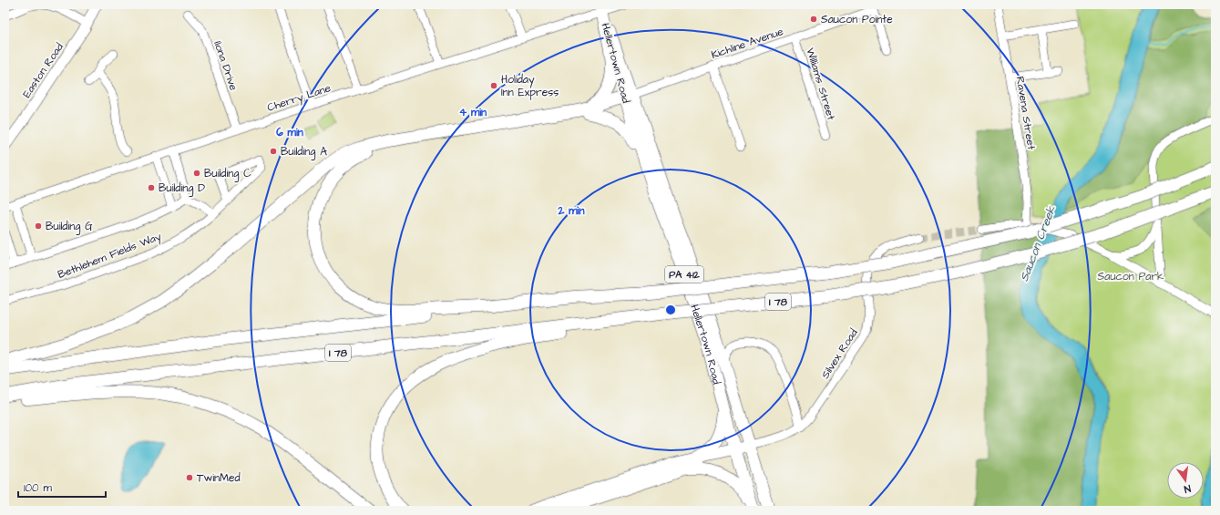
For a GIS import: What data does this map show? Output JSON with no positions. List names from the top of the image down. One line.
{"streets":{"highway":["Hellertown Road","PA 412","I 78"],"main road":["Easton Road"],"street":["Kichline Avenue","Ilona Drive","Williams Street","Cherry Lane","Ravena Street","Bethlehem Fields Way","Silvex Road"]},"crossings":[["Kichline Avenue","Hellertown Road"],["Kichline Avenue","Williams Street"],["Hellertown Road","Cherry Lane"],["Hellertown Road","Silvex Road"],["Ilona Drive","Cherry Lane"]],"water":["Saucon Creek"],"parks":["Saucon Park"],"places":["Saucon Pointe","Holiday Inn Express","Building A","Building C","Building D","Building G","TwinMed"],"scale_bar":"100 m","north":"bottom","rings":["4 min","6 min","2 min"]}
